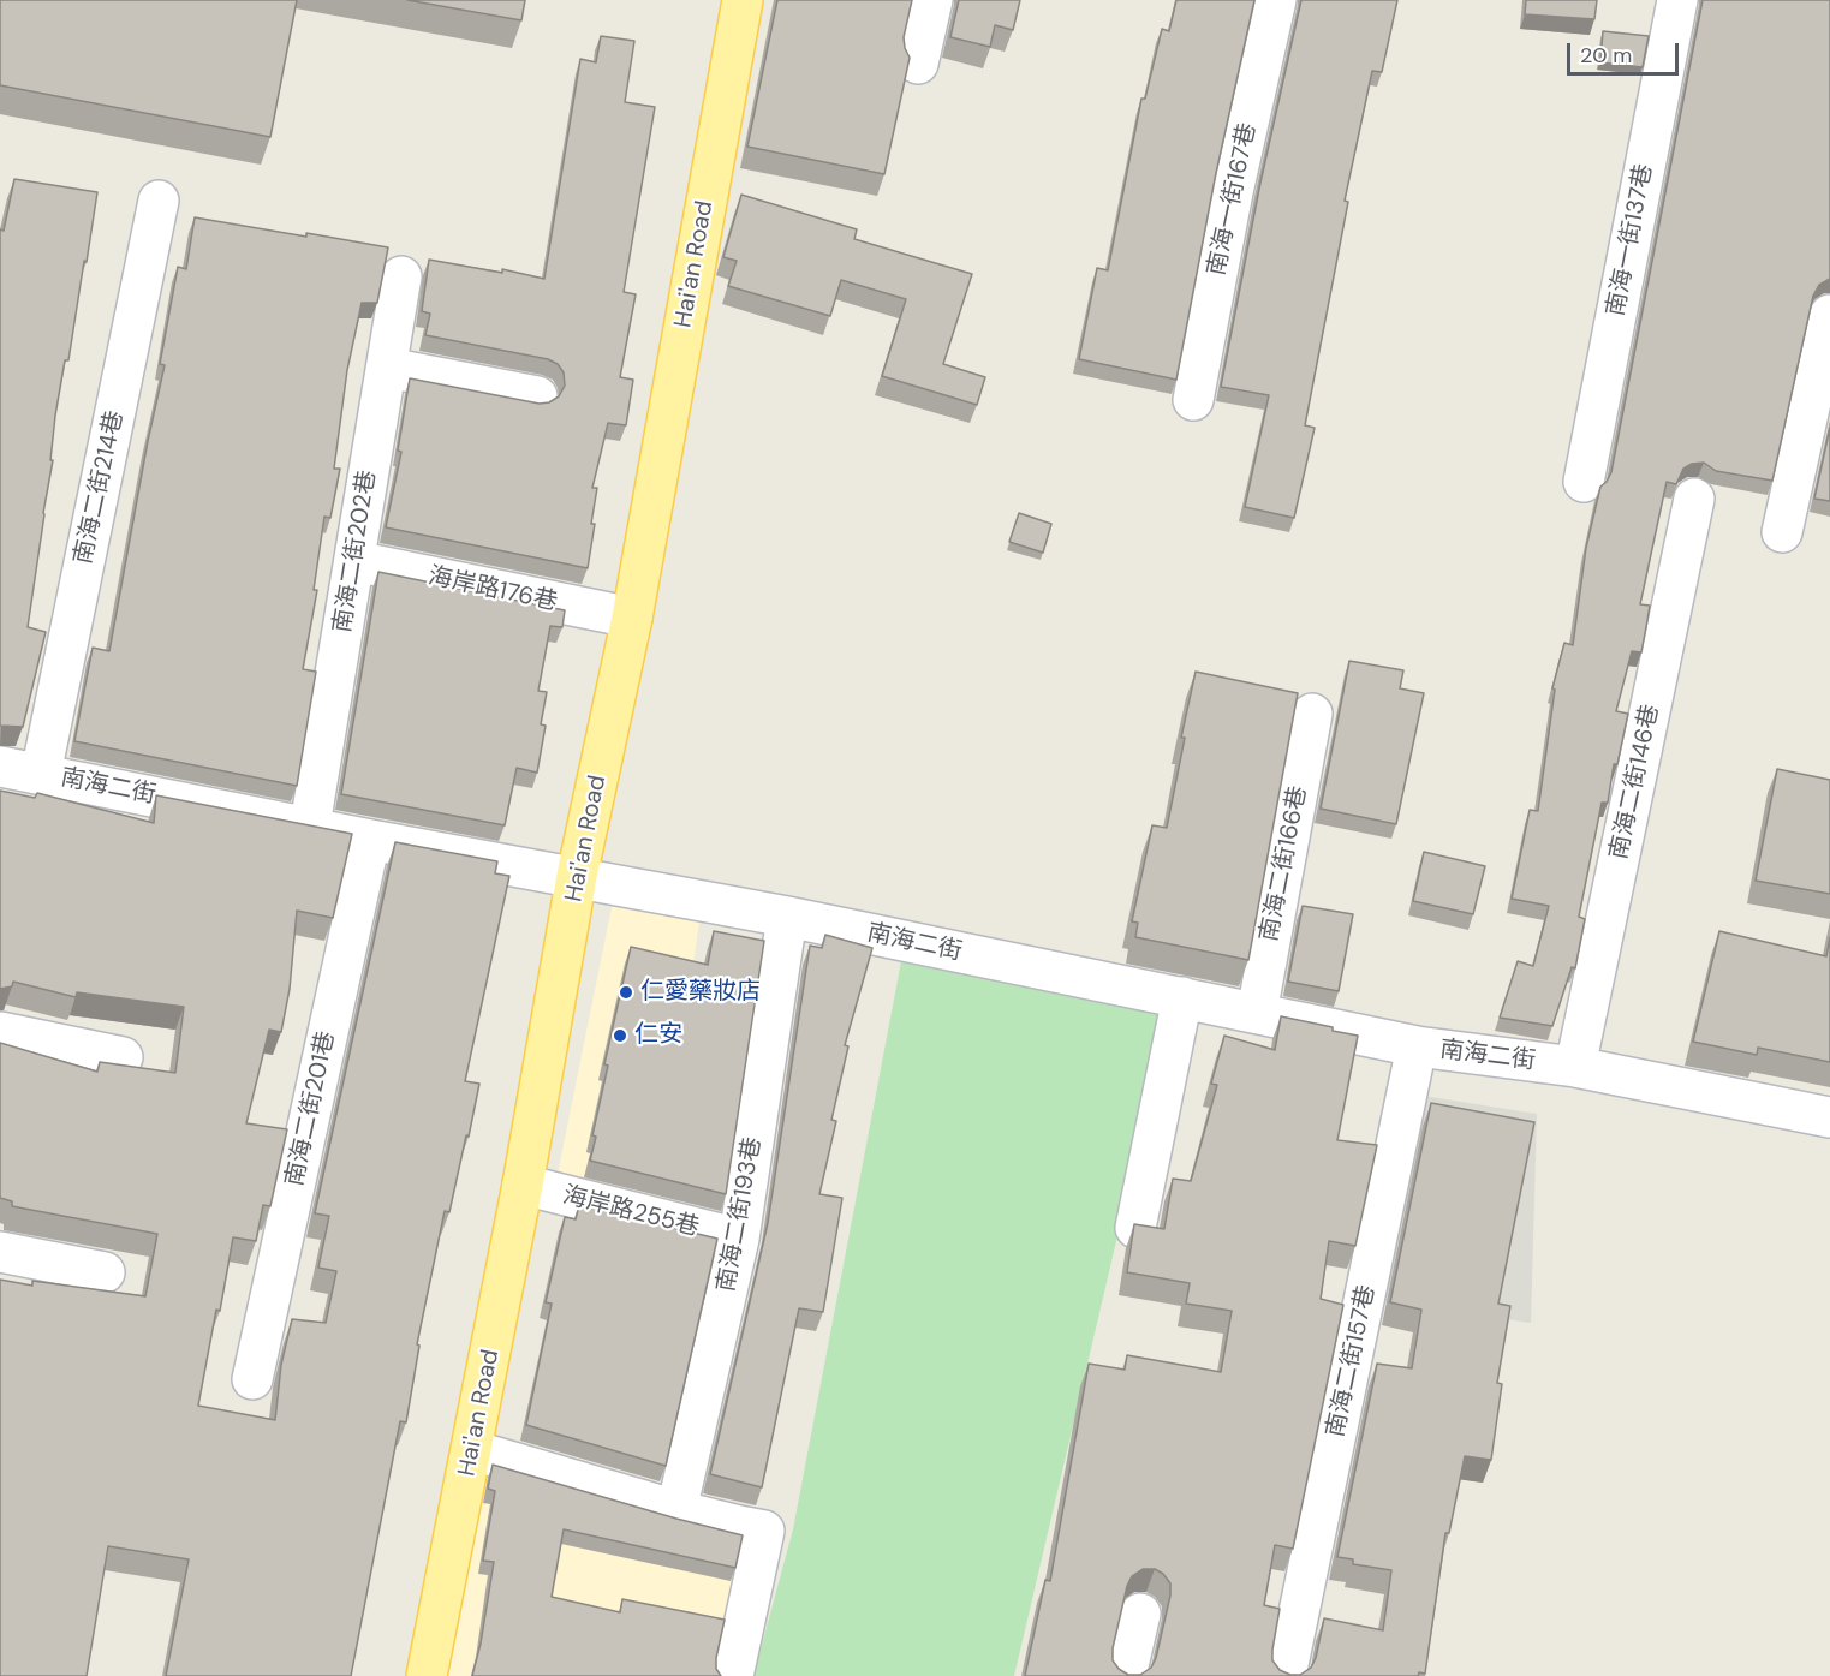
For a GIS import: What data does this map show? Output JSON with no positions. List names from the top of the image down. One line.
{"streets":{"main road":["Hai'an Road"],"street":["南海一街167巷","南海一街137巷","南海二街214巷","南海二街202巷","海岸路176巷","南海二街146巷","南海二街","南海二街166巷","南海二街201巷","海岸路255巷","南海二街193巷","南海二街157巷"]},"crossings":[["Hai'an Road","海岸路176巷"],["Hai'an Road","南海二街"],["Hai'an Road","海岸路255巷"],["南海二街214巷","南海二街"],["南海二街202巷","海岸路176巷"],["南海二街202巷","南海二街"],["南海二街146巷","南海二街"],["南海二街","南海二街166巷"],["南海二街","南海二街201巷"],["南海二街","南海二街193巷"],["南海二街","南海二街157巷"],["海岸路255巷","南海二街193巷"]],"places":["仁愛藥妝店","仁安"],"scale_bar":"20 m"}
